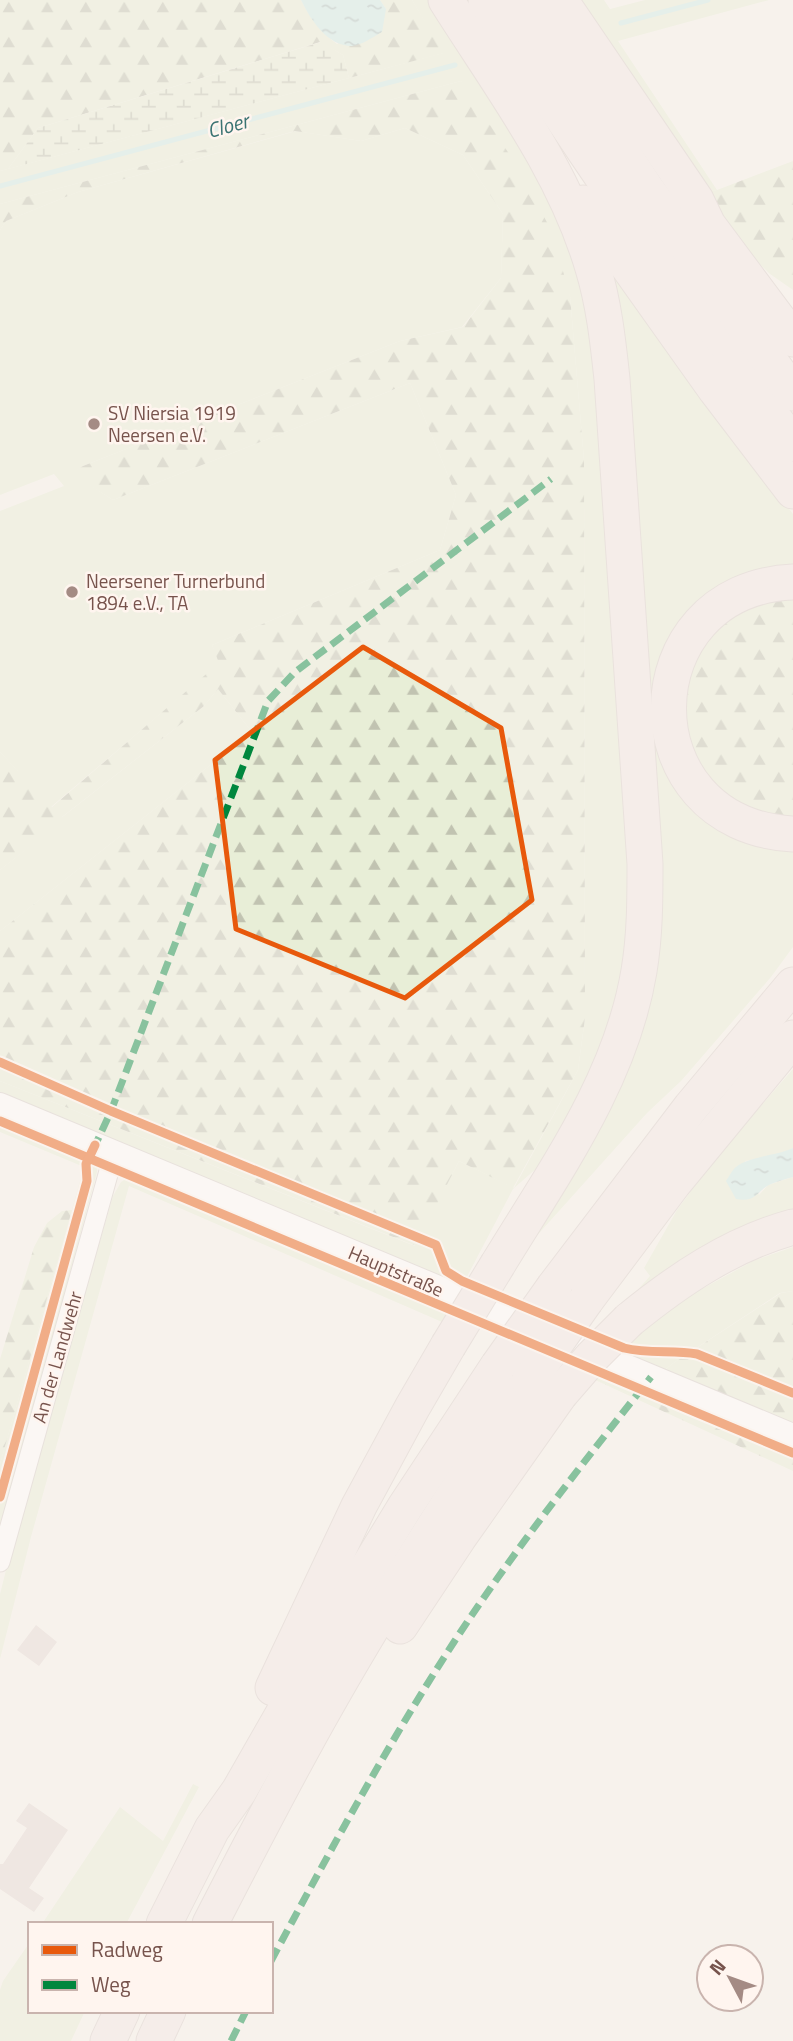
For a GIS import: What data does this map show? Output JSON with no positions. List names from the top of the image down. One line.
{"streets":{"street":["Hauptstraße","An der Landwehr"]},"crossings":[["Hauptstraße","An der Landwehr"]],"water":["Cloer"],"places":["SV Niersia 1919 Neersen e.V.","Neersener Turnerbund 1894 e.V., TA"],"legend":["Radweg","Weg"],"north":"top left"}
